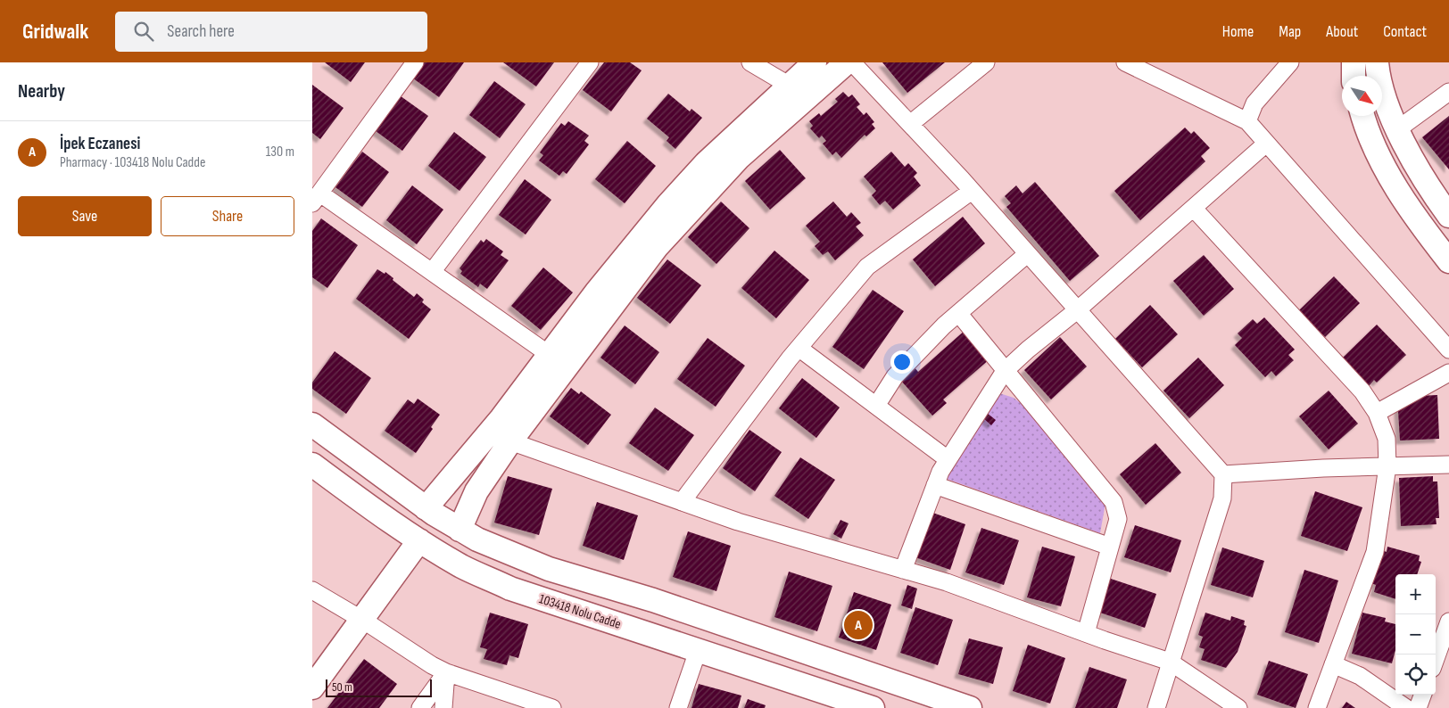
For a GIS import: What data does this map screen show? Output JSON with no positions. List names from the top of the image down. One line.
{"streets":{"main road":["103418 Nolu Cadde"]},"scale_bar":"50 m","north":"bottom right","page":{"header":"Gridwalk","search":"Search here","nav":["Home","Map","About","Contact"],"heading":"Nearby","list":[{"mark":"A","name":"İpek Eczanesi","note":"Pharmacy · 103418 Nolu Cadde","value":"130 m"}],"buttons":["Save","Share"],"map_buttons":["+","−"],"pins":"A","scale":"50 m"}}
